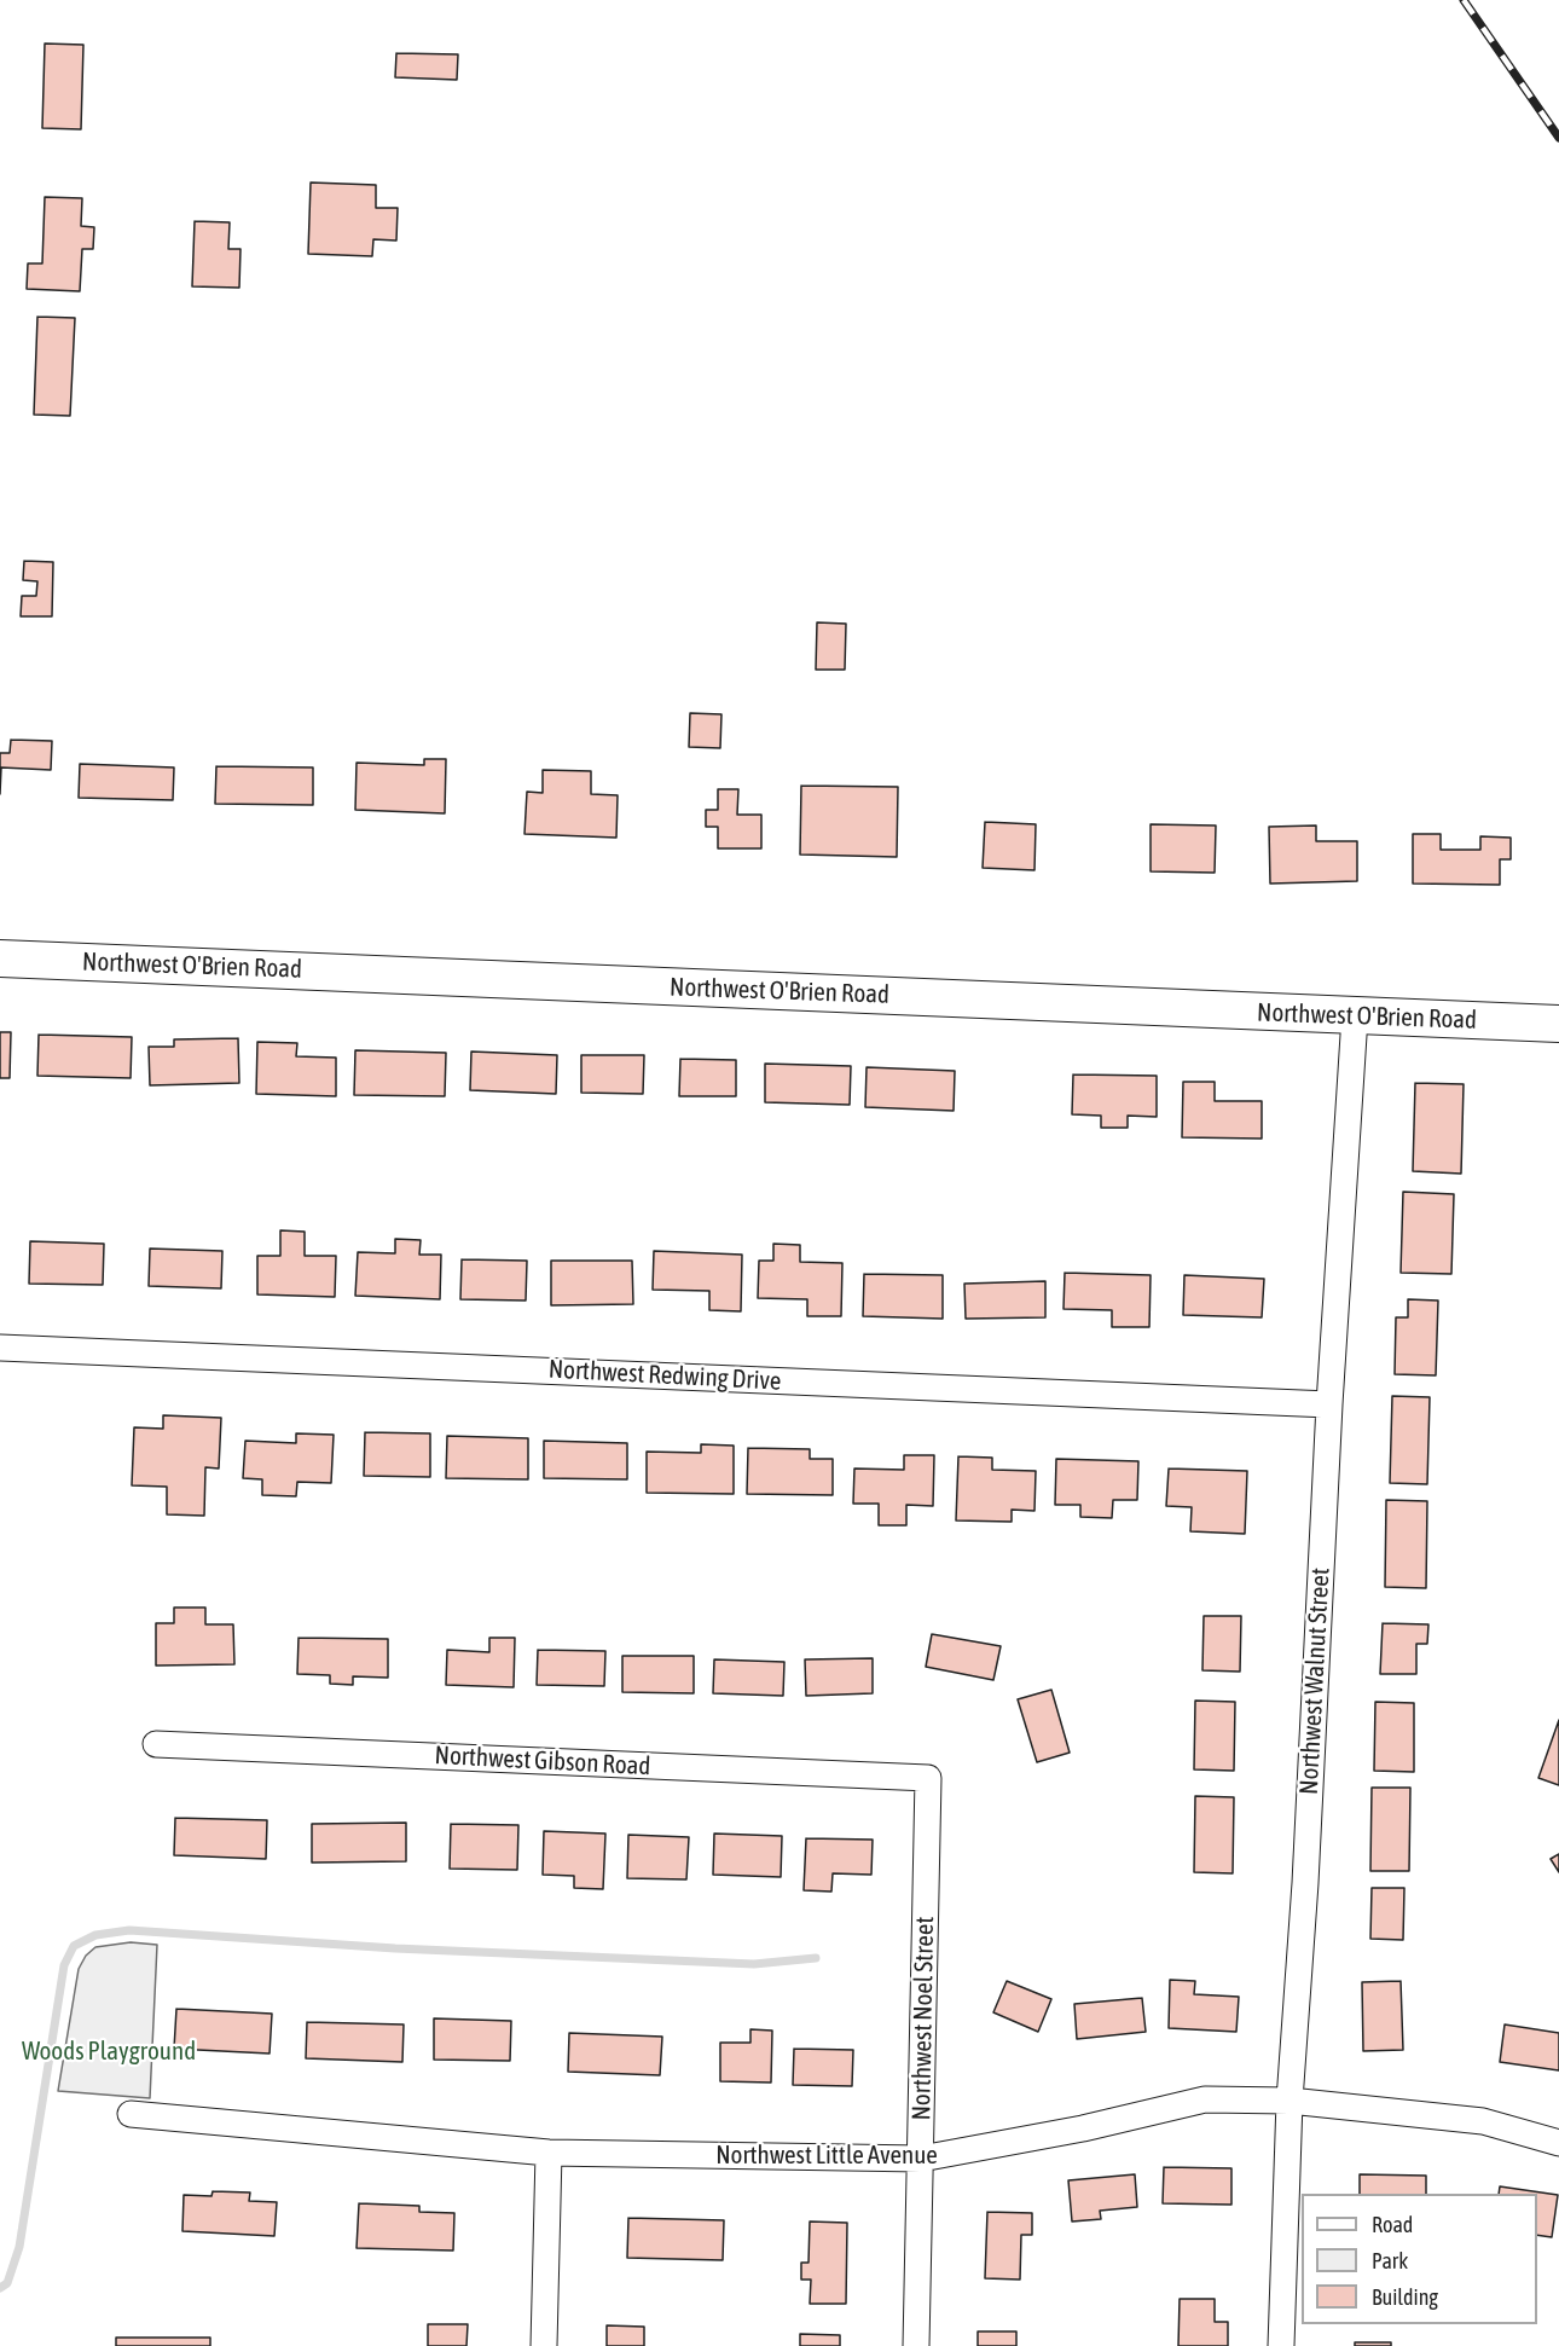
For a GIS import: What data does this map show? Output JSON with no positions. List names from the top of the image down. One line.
{"streets":{"street":["Northwest O'Brien Road","Northwest Redwing Drive","Northwest Walnut Street","Northwest Gibson Road","Northwest Noel Street","Northwest Little Avenue"]},"crossings":[["Northwest O'Brien Road","Northwest Walnut Street"],["Northwest Redwing Drive","Northwest Walnut Street"],["Northwest Walnut Street","Northwest Little Avenue"],["Northwest Gibson Road","Northwest Noel Street"],["Northwest Noel Street","Northwest Little Avenue"]],"parks":["Woods Playground"],"legend":["Road","Park","Building"]}
